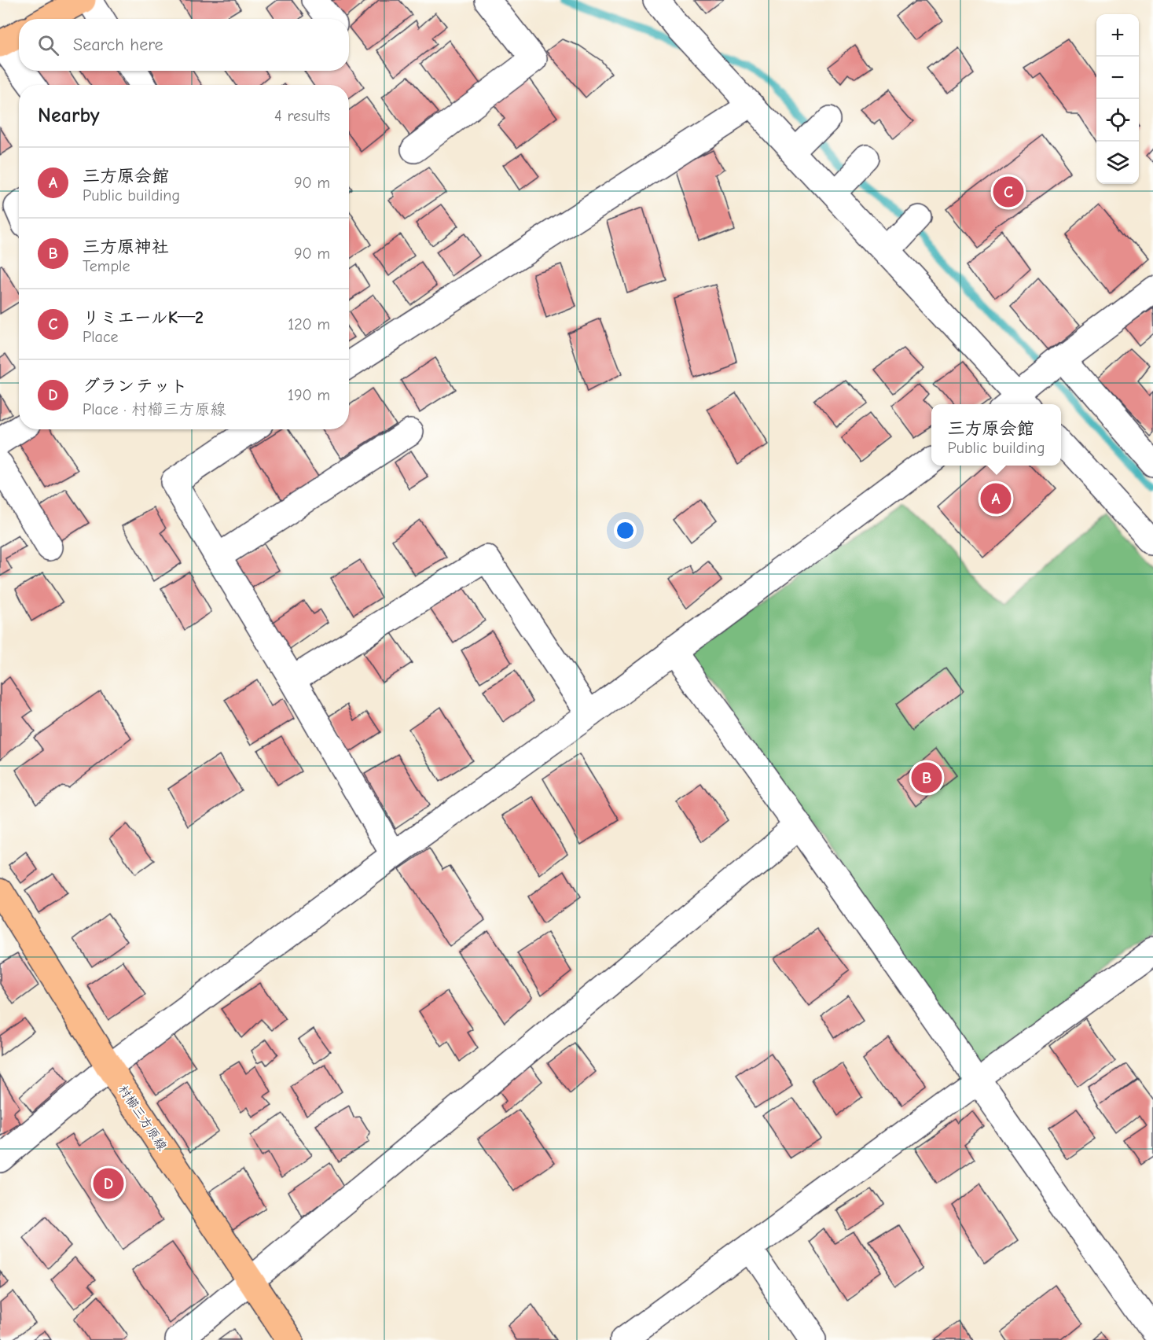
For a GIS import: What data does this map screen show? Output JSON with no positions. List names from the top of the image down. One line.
{"streets":{"main road":["村櫛三方原線"]},"page":{"map_buttons":["+","−"],"search":"Search here","heading":["Nearby","4 results"],"list":[{"mark":"A","name":"三方原会館","note":"Public building","value":"90 m"},{"mark":"B","name":"三方原神社","note":"Temple","value":"90 m"},{"mark":"C","name":"リミエールK―2","note":"Place","value":"120 m"},{"mark":"D","name":"グランテット","note":"Place · 村櫛三方原線","value":"190 m"}],"pins":["C","A","B","D"],"popup":["三方原会館","Public building"]}}
